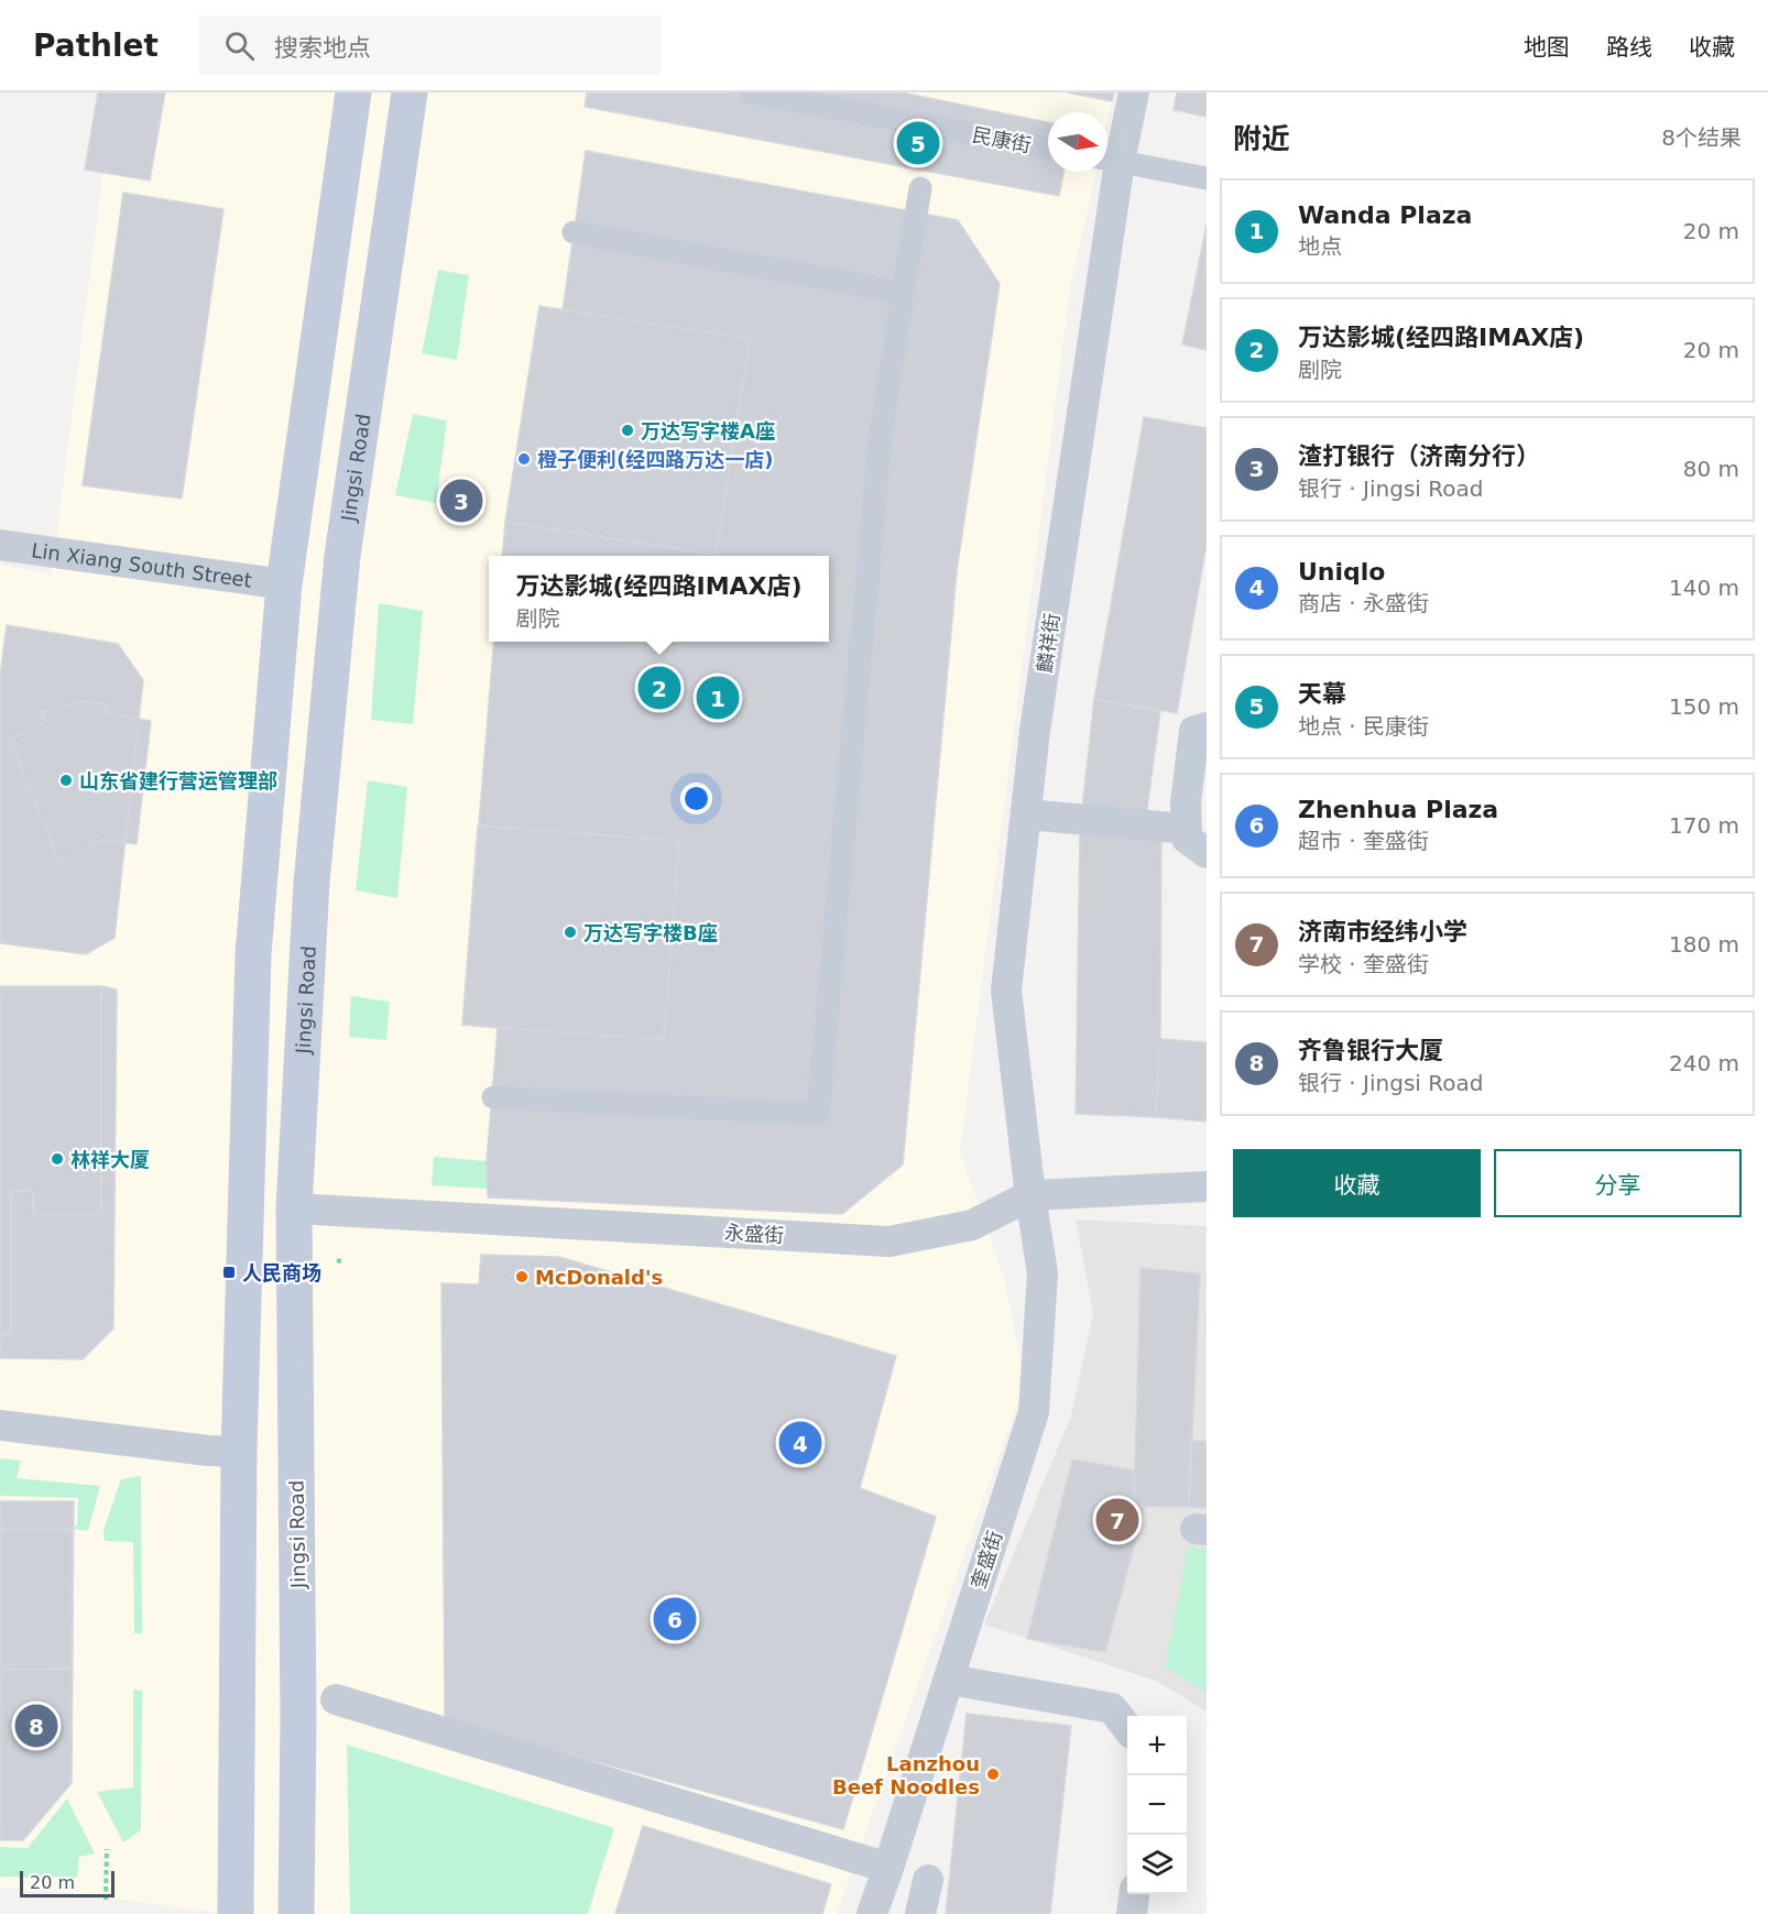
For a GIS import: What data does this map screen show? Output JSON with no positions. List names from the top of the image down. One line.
{"streets":{"main road":["Jingsi Road"],"street":["民康街","Lin Xiang South Street","麟祥街","永盛街","奎盛街"]},"crossings":[["Jingsi Road","永盛街"],["麟祥街","永盛街"],["麟祥街","奎盛街"],["永盛街","奎盛街"]],"places":{"other":["万达写字楼A座","橙子便利(经四路万达一店)","山东省建行营运管理部","万达写字楼B座","林祥大厦","McDonald's","Lanzhou Beef Noodles"],"transit":["人民商场"]},"scale_bar":"20 m","north":"right","page":{"header":"Pathlet","search":"搜索地点","nav":["地图","路线","收藏"],"heading":["附近","8个结果"],"pins":["5","3","2","1","4","7","6","8"],"list":[{"mark":"1","name":"Wanda Plaza","note":"地点","value":"20 m"},{"mark":"2","name":"万达影城(经四路IMAX店)","note":"剧院","value":"20 m"},{"mark":"3","name":"渣打银行（济南分行）","note":"银行 · Jingsi Road","value":"80 m"},{"mark":"4","name":"Uniqlo","note":"商店 · 永盛街","value":"140 m"},{"mark":"5","name":"天幕","note":"地点 · 民康街","value":"150 m"},{"mark":"6","name":"Zhenhua Plaza","note":"超市 · 奎盛街","value":"170 m"},{"mark":"7","name":"济南市经纬小学","note":"学校 · 奎盛街","value":"180 m"},{"mark":"8","name":"齐鲁银行大厦","note":"银行 · Jingsi Road","value":"240 m"}],"popup":["万达影城(经四路IMAX店)","剧院"],"buttons":["收藏","分享"],"map_buttons":["+","−"],"scale":"20 m"}}
